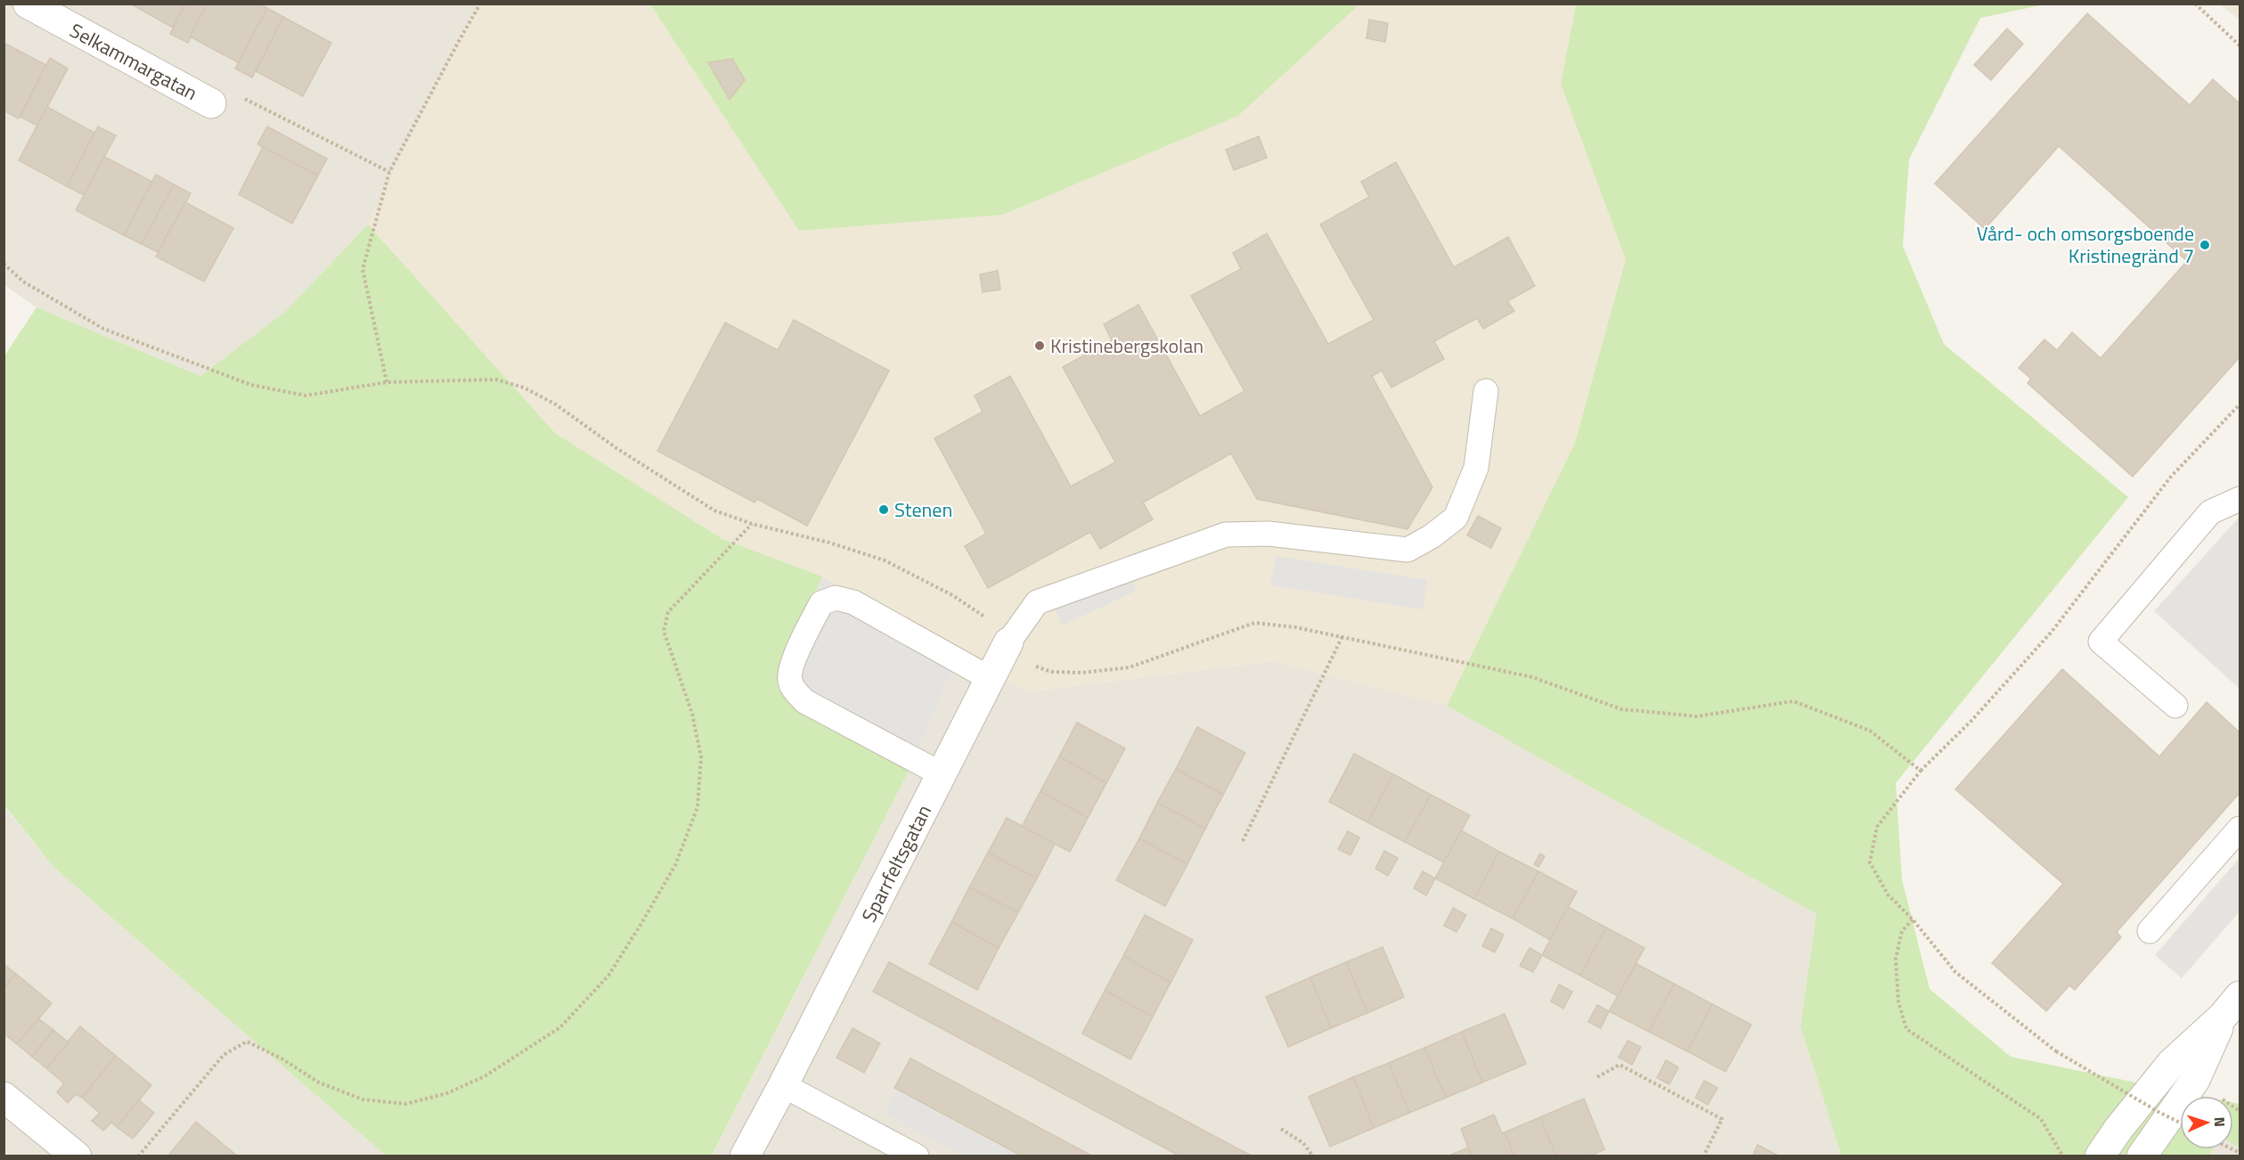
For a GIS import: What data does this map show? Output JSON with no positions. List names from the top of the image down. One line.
{"streets":{"street":["Selkammargatan","Sparrfeltsgatan"]},"places":["Vård- och omsorgsboende Kristinegränd 7","Kristinebergskolan","Stenen"],"north":"right"}
